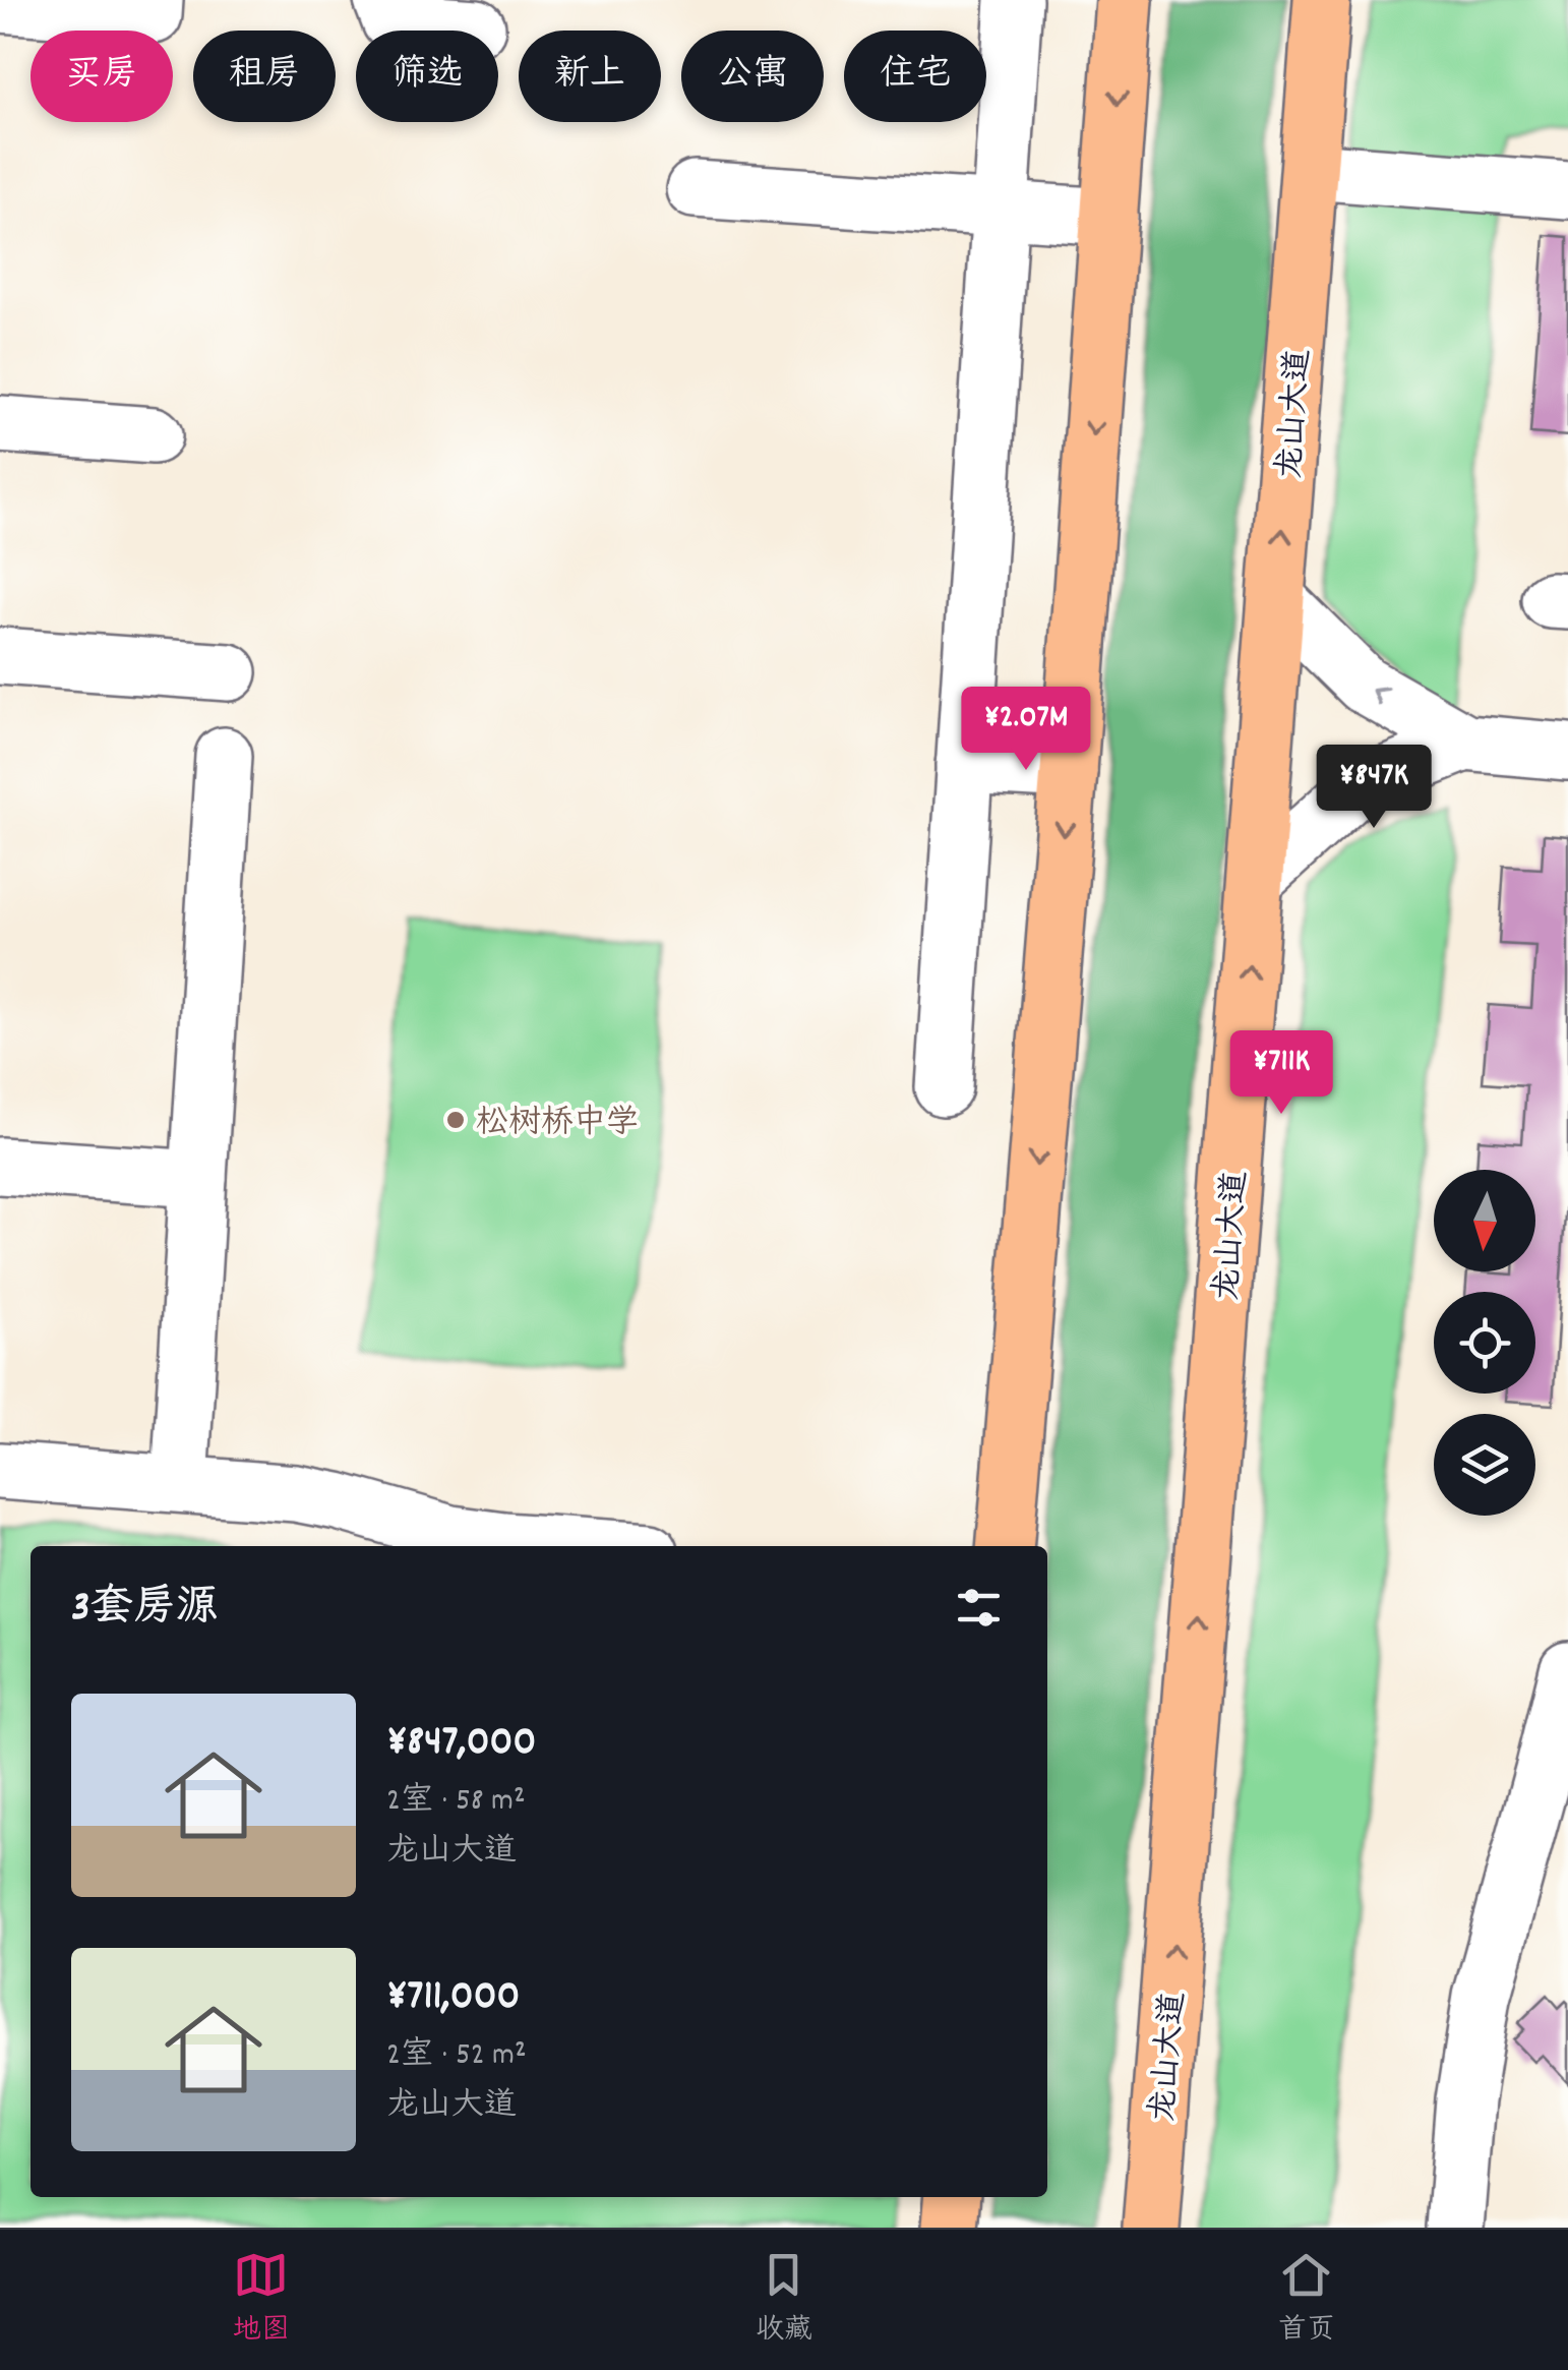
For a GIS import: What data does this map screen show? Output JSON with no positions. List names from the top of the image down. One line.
{"streets":{"main road":["龙山大道"]},"places":["松树桥中学"],"north":"bottom","page":{"chip":["买房","租房","筛选","新上","公寓","住宅"],"price":["¥2.07M","¥847K","¥711K"],"heading":"3套房源","list":[{"name":"¥847,000","note":"2室 · 58 m² · 龙山大道"},{"name":"¥711,000","note":"2室 · 52 m² · 龙山大道"}],"tabs":["地图","收藏","首页"]}}
